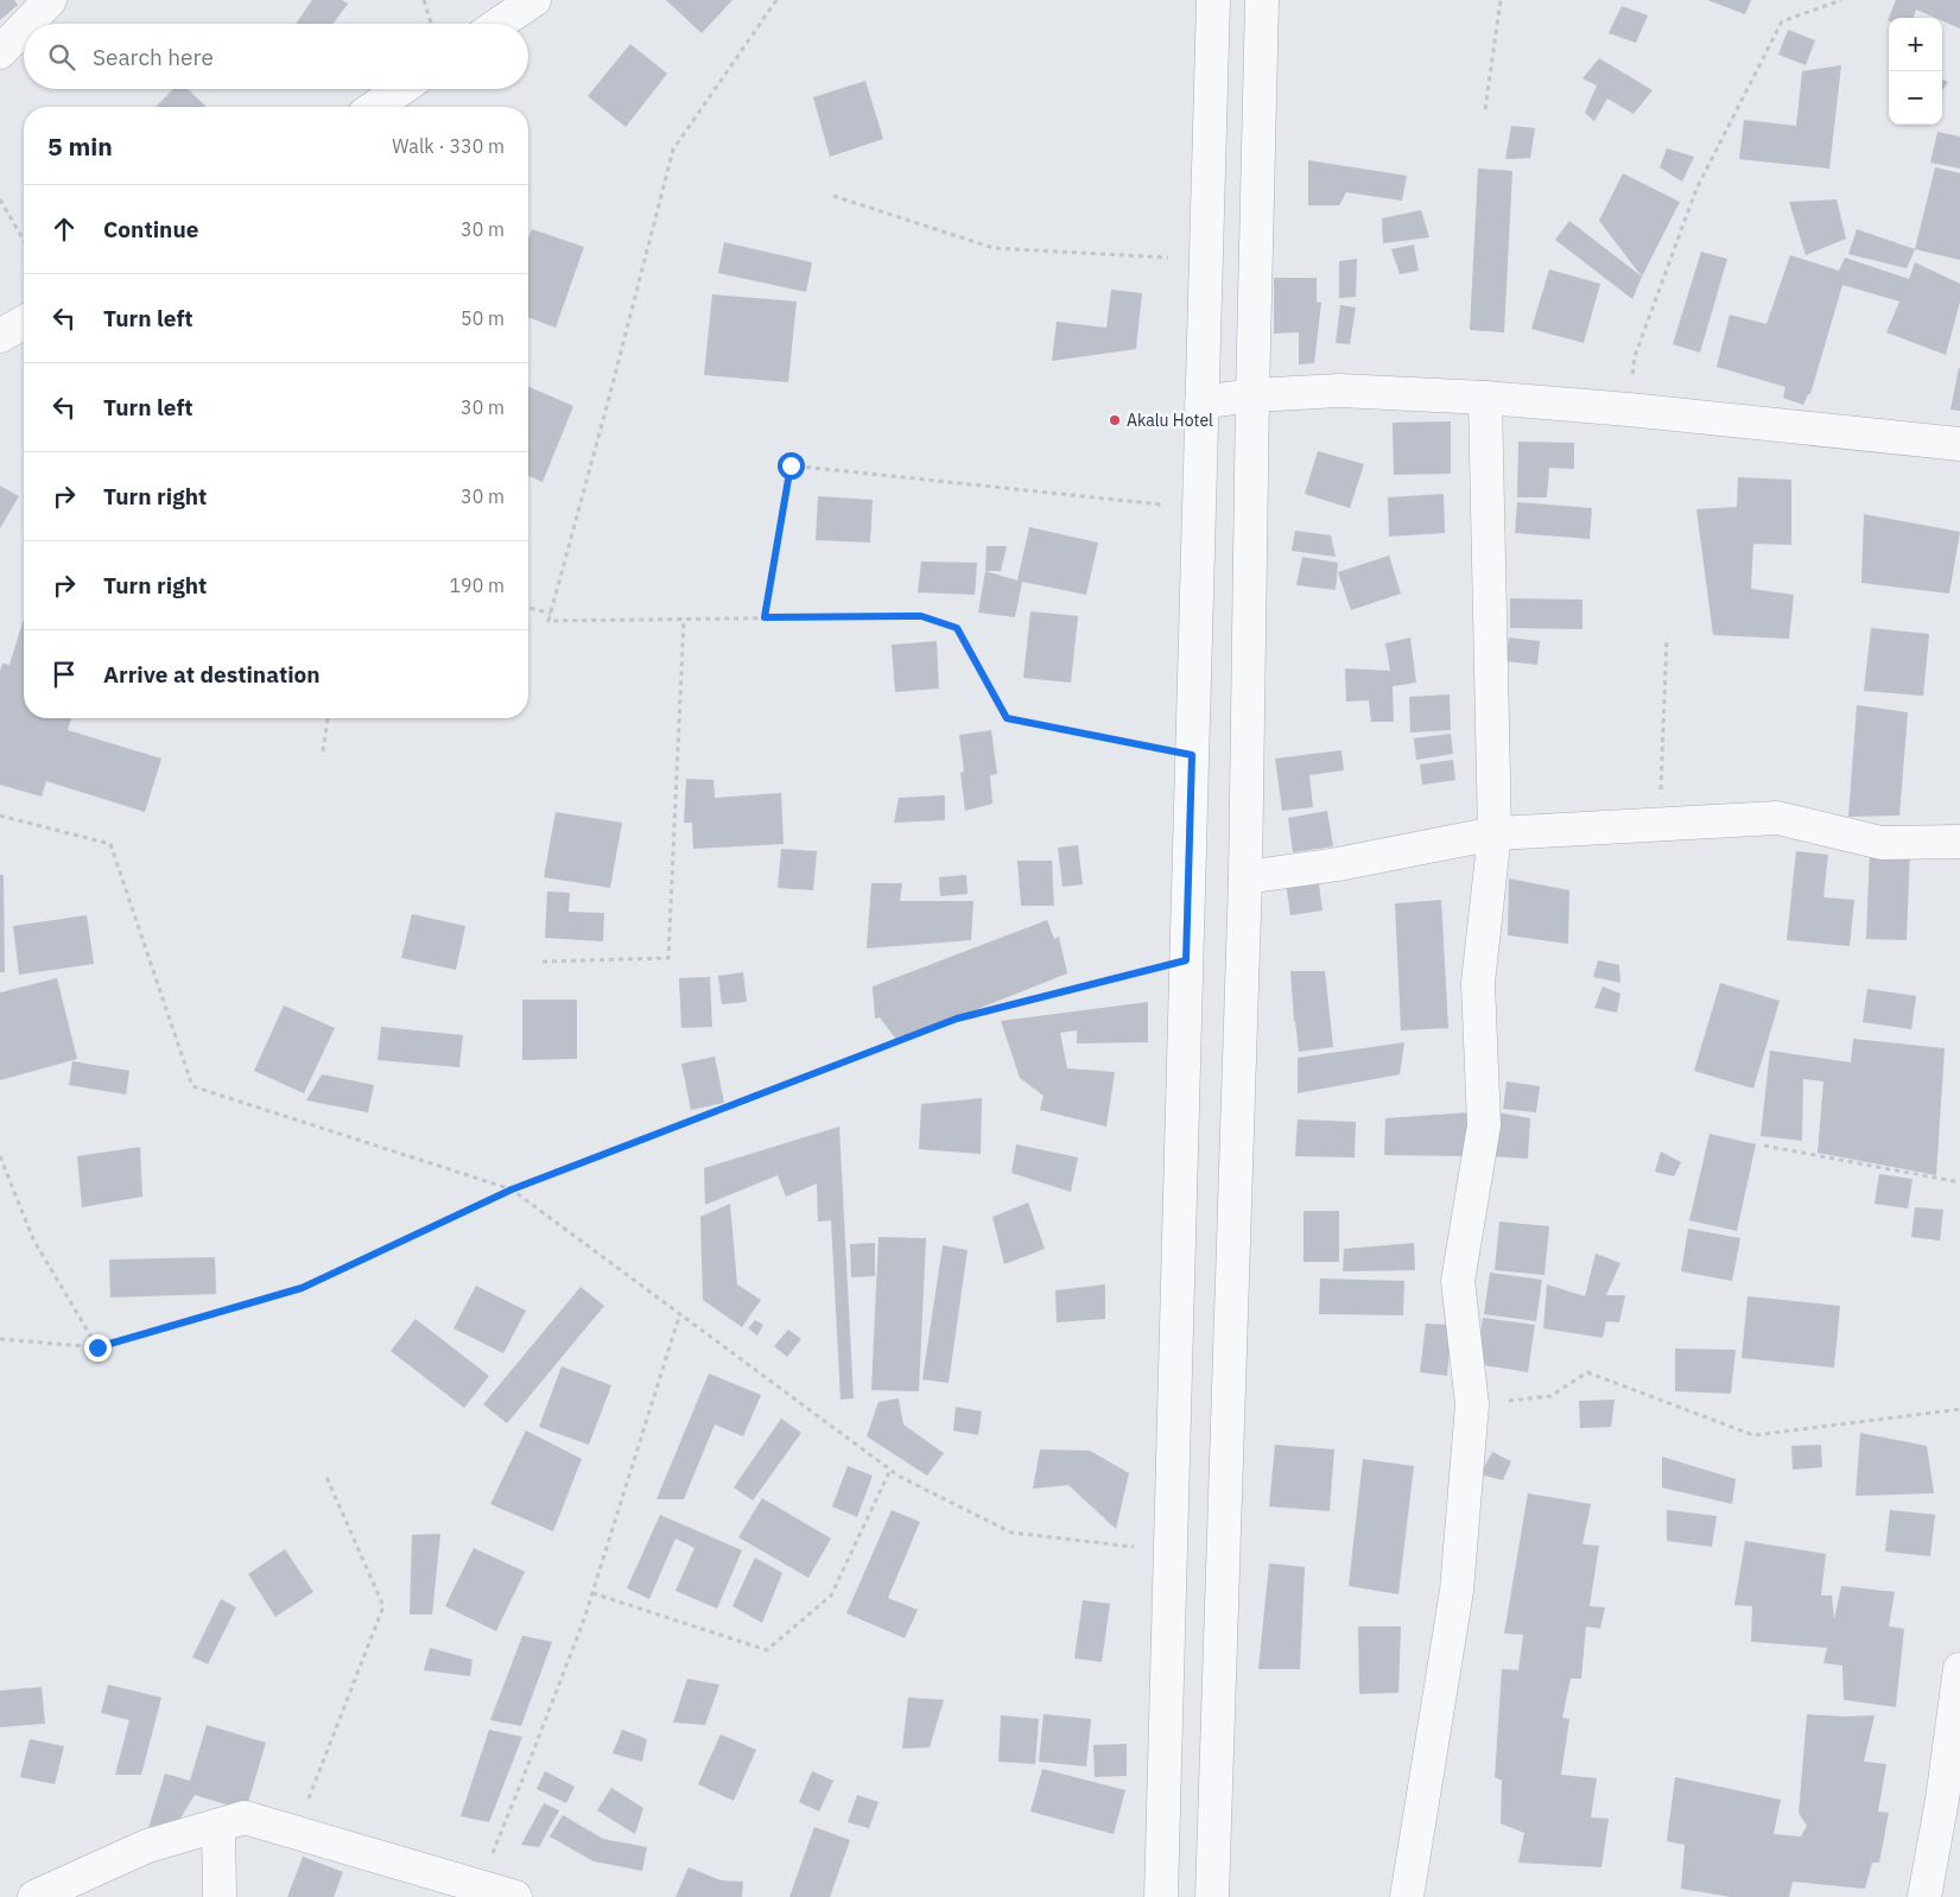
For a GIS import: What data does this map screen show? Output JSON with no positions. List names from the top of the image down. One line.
{"places":["Akalu Hotel"],"page":{"map_buttons":["+","−"],"search":"Search here","heading":["5 min","Walk · 330 m"],"list":[["Continue","30 m"],["Turn left","50 m"],["Turn left","30 m"],["Turn right","30 m"],["Turn right","190 m"],"Arrive at destination"]}}
